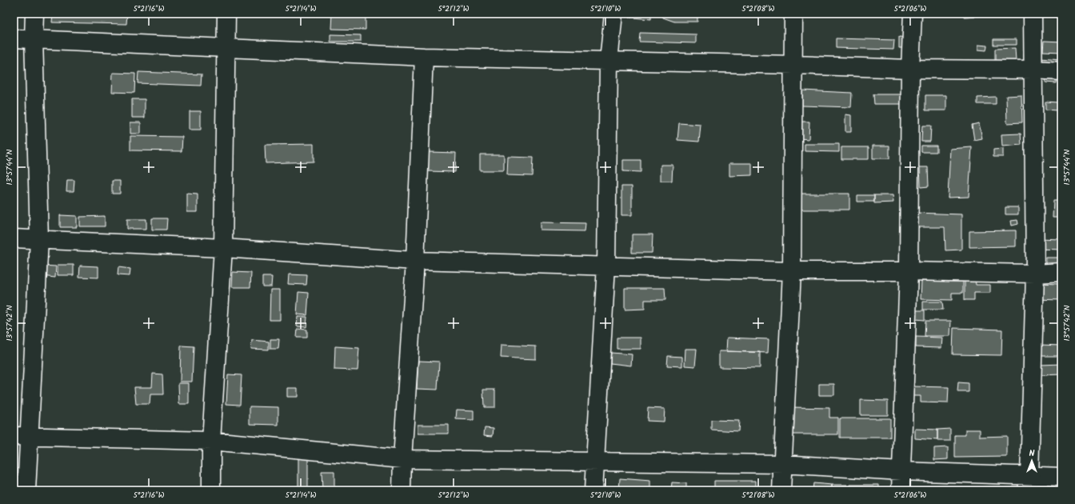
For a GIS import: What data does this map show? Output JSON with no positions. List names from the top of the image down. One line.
{"north":"top","coordinates":["5°21'16\"W","5°21'14\"W","5°21'12\"W","5°21'10\"W","5°21'08\"W","5°21'06\"W","13°57'44\"N","13°57'42\"N"]}
